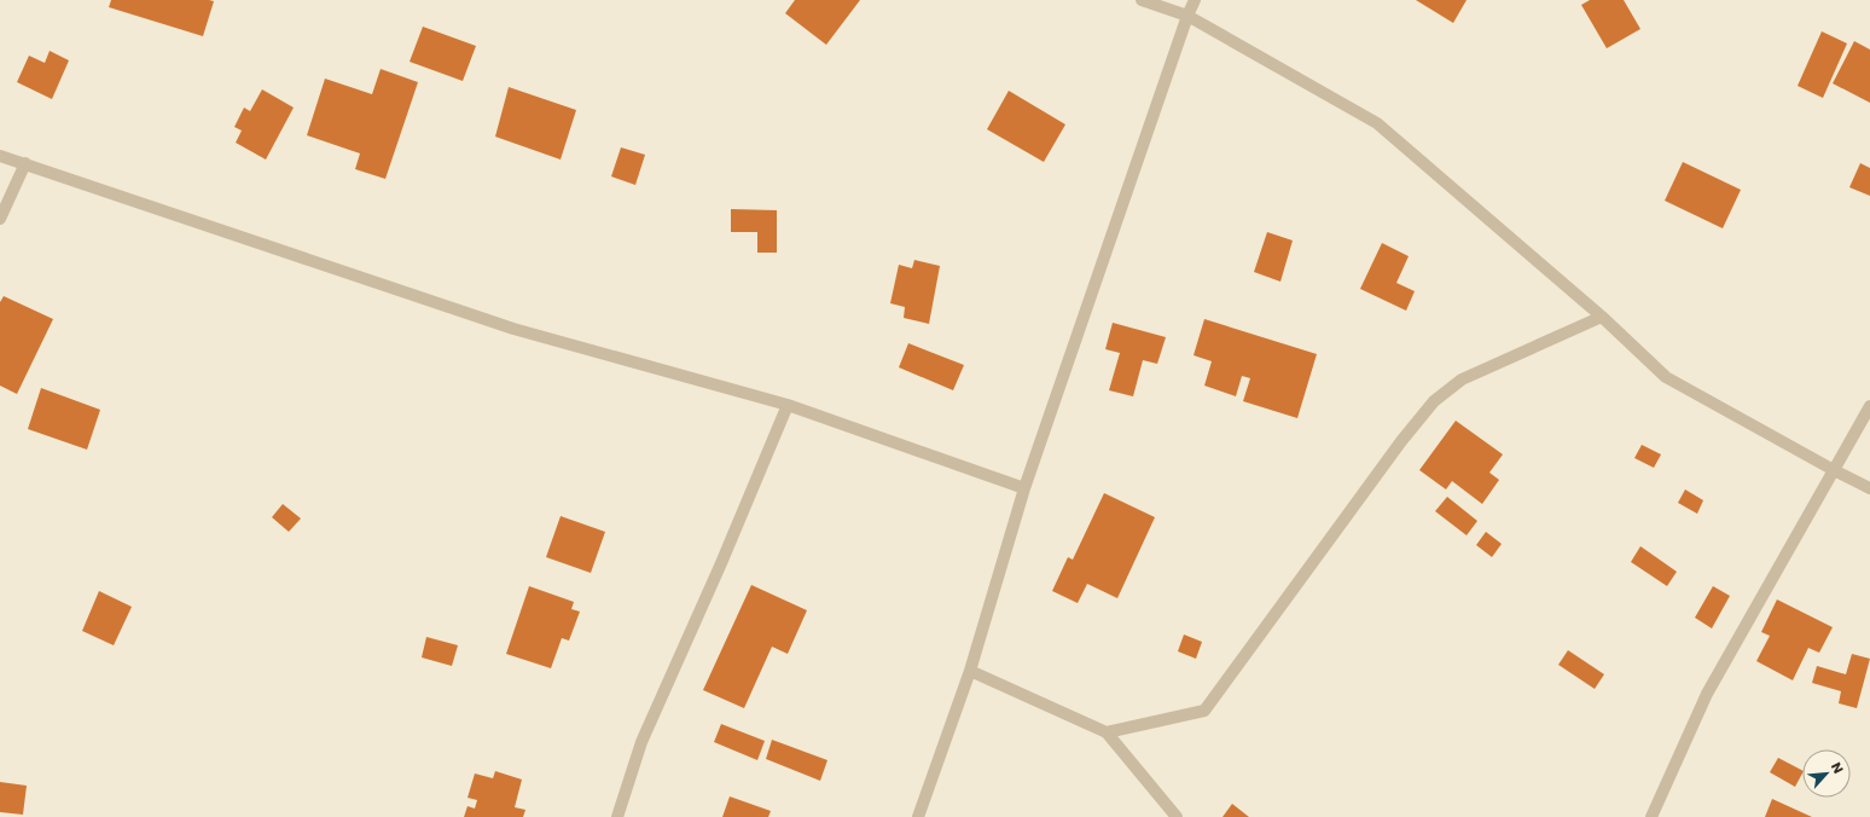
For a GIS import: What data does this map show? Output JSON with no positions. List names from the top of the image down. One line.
{"north":"top right"}
